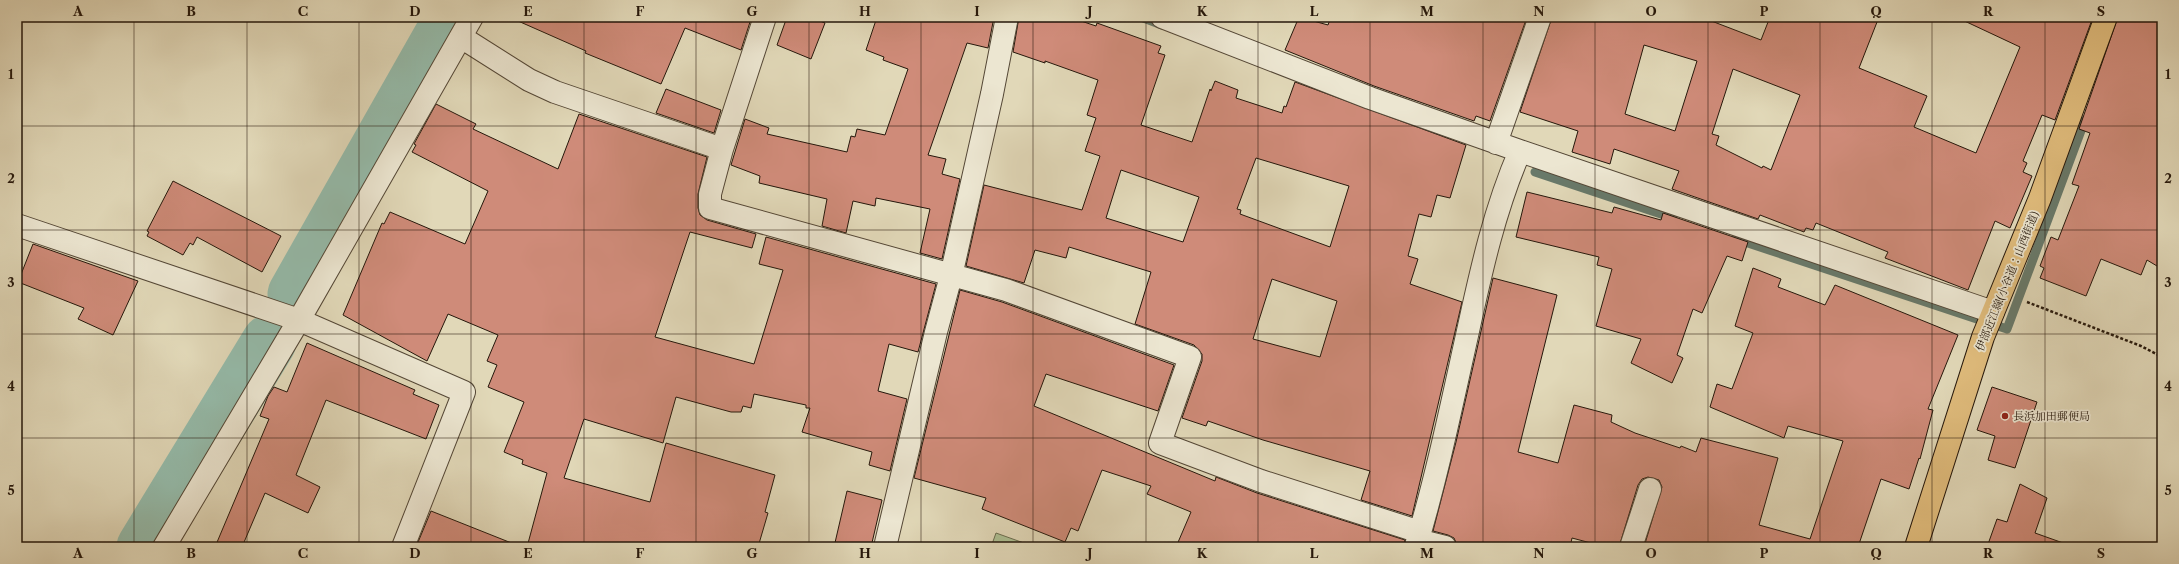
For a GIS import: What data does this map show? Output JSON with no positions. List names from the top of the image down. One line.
{"streets":{"main road":["伊部近江線(小谷道：山西街道)"]},"places":["長浜加田郵便局"],"grid":{"columns":["A","B","C","D","E","F","G","H","I","J","K","L","M","N","O","P","Q","R","S"],"rows":["1","2","3","4","5"]}}
